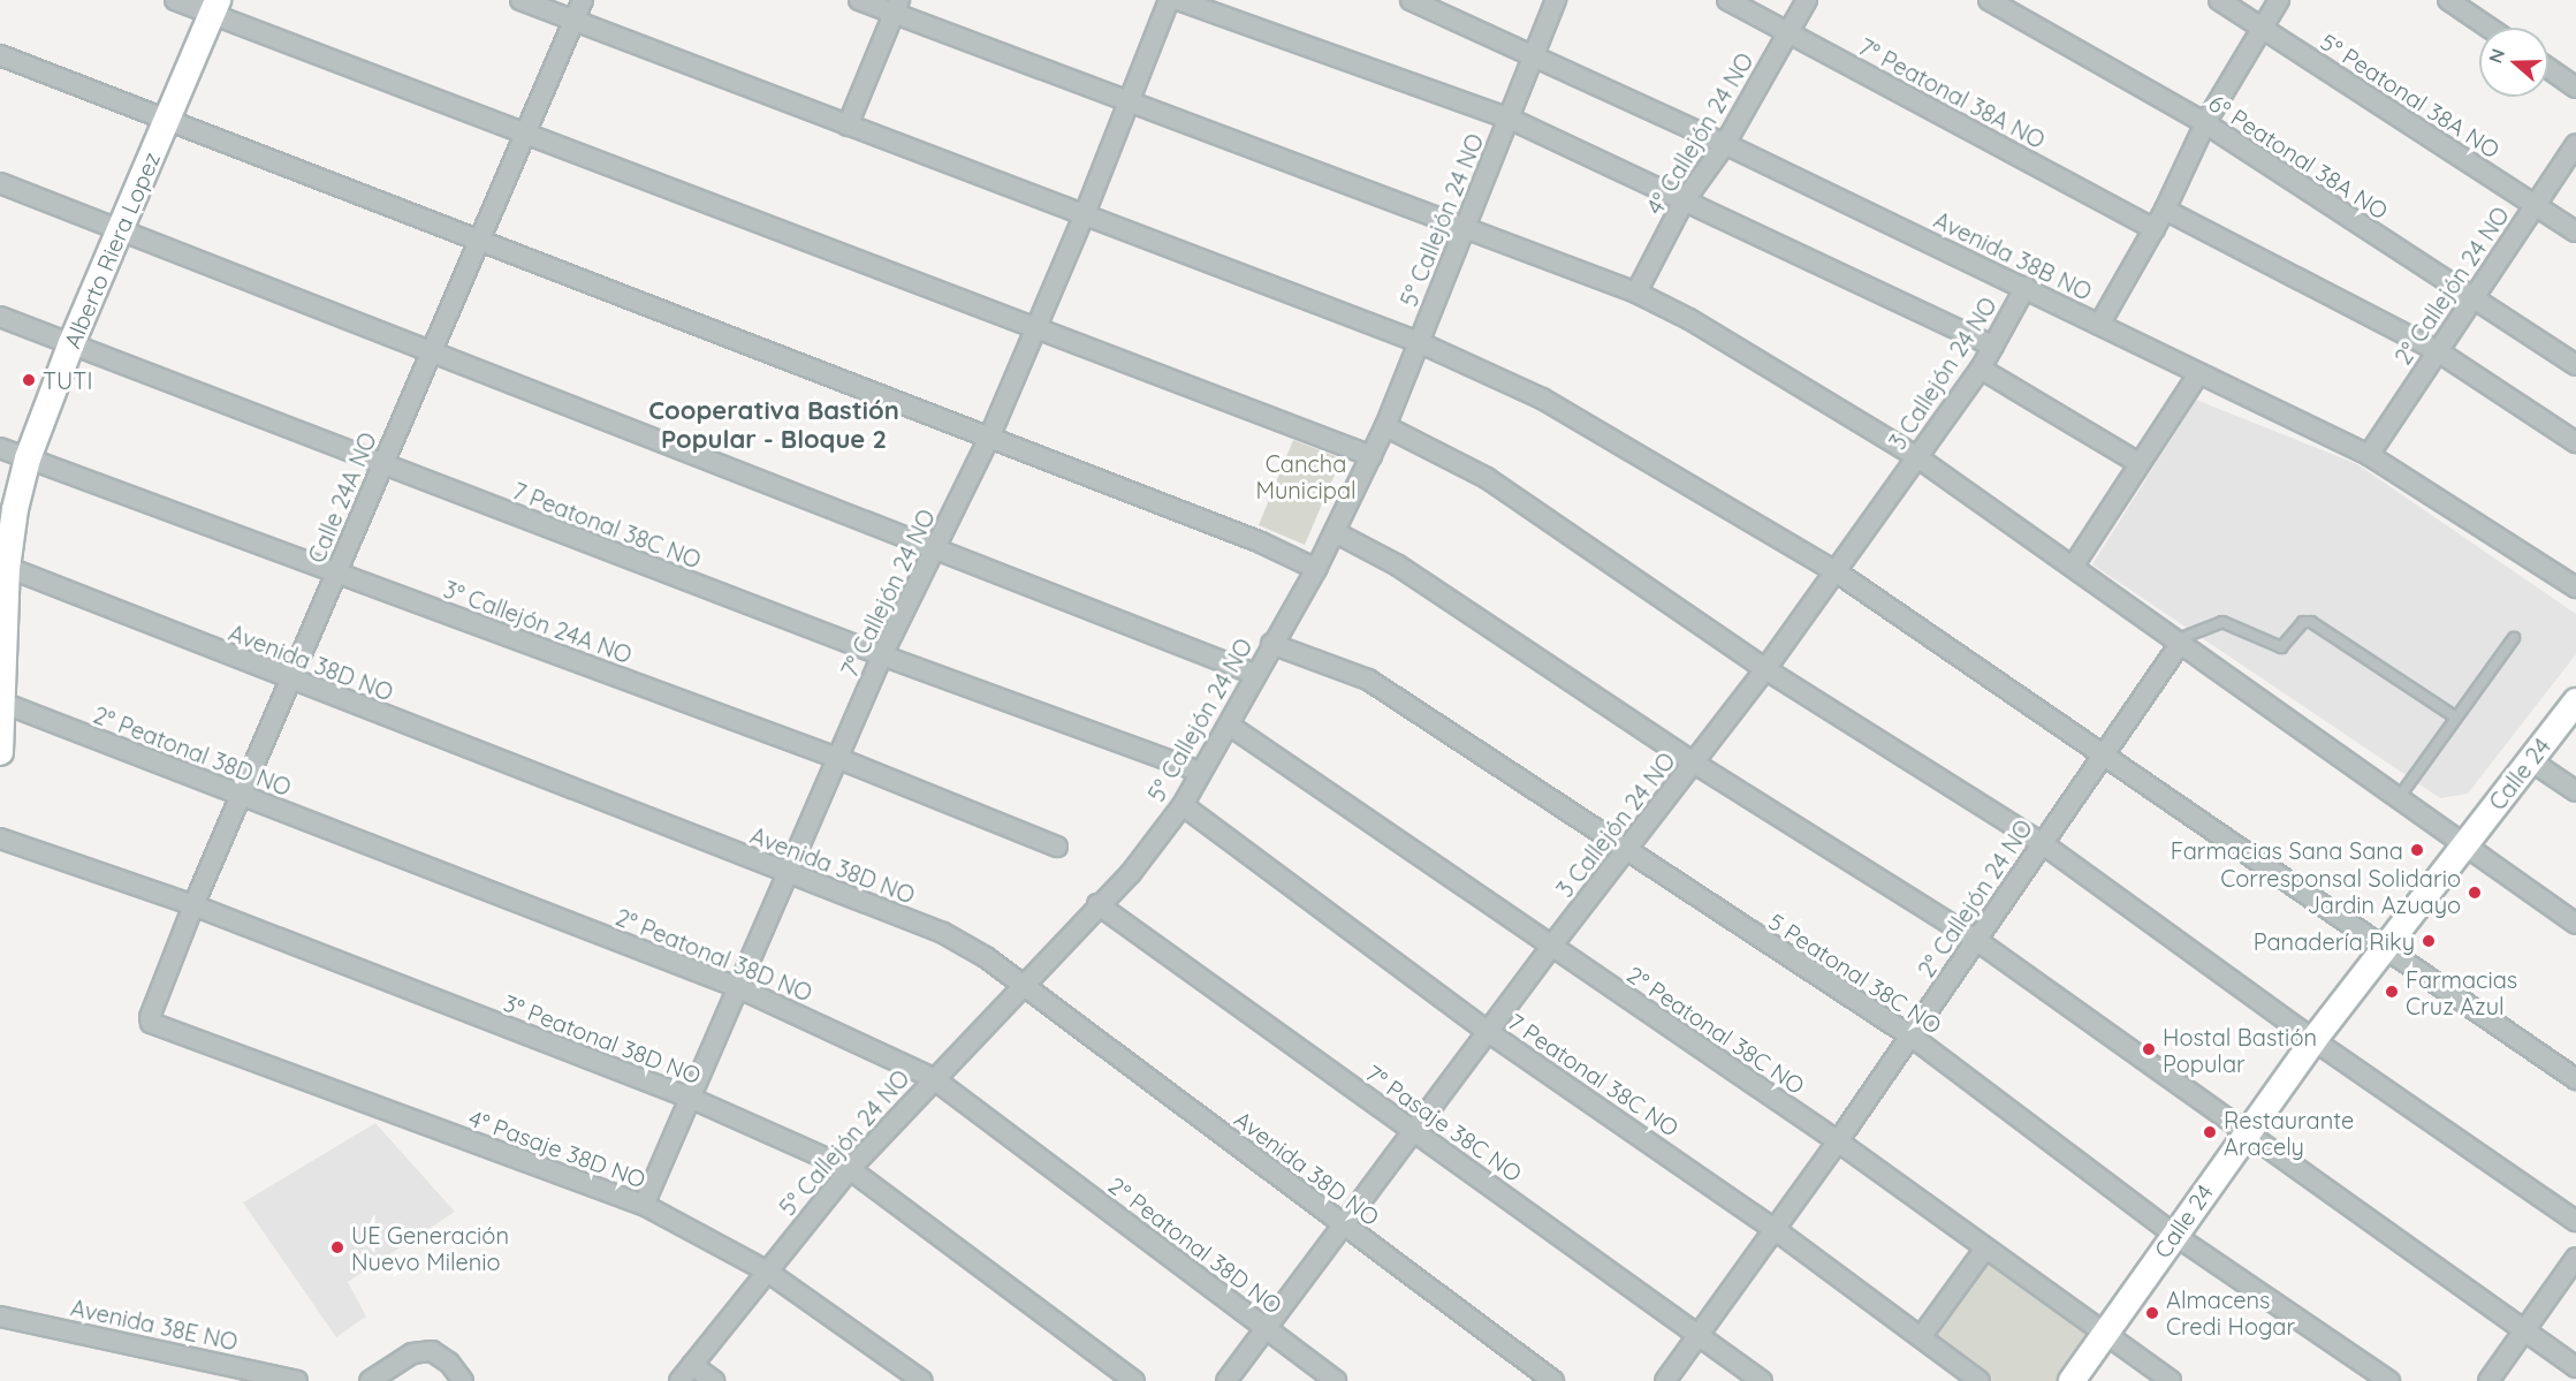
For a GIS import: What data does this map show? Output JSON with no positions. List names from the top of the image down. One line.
{"streets":{"street":["7° Peatonal 38A NO","5° Peatonal 38A NO","4° Callejón 24 NO","6º Peatonal 38A NO","5° Callejón 24 NO","Alberto Riera Lopez","Avenida 38B NO","2° Callejón 24 NO","3 Callejón 24 NO","Calle 24A NO","7 Peatonal 38C NO","7° Callejón 24 NO","3° Callejón 24A NO","Avenida 38D NO","2° Peatonal 38D NO","Calle 24","5 Peatonal 38C NO","2° Peatonal 38C NO","3° Peatonal 38D NO","7° Pasaje 38C NO","4° Pasaje 38D NO","Avenida 38E NO"]},"crossings":[["7° Peatonal 38A NO","4° Callejón 24 NO"],["5° Peatonal 38A NO","2° Callejón 24 NO"],["4° Callejón 24 NO","Avenida 38B NO"],["6º Peatonal 38A NO","2° Callejón 24 NO"],["5° Callejón 24 NO","Avenida 38B NO"],["5° Callejón 24 NO","7 Peatonal 38C NO"],["5° Callejón 24 NO","Avenida 38D NO"],["5° Callejón 24 NO","2° Peatonal 38D NO"],["5° Callejón 24 NO","5 Peatonal 38C NO"],["5° Callejón 24 NO","2° Peatonal 38C NO"],["5° Callejón 24 NO","3° Peatonal 38D NO"],["5° Callejón 24 NO","7° Pasaje 38C NO"],["5° Callejón 24 NO","4° Pasaje 38D NO"],["Alberto Riera Lopez","7 Peatonal 38C NO"],["Alberto Riera Lopez","3° Callejón 24A NO"],["Alberto Riera Lopez","Avenida 38D NO"],["Alberto Riera Lopez","2° Peatonal 38D NO"],["Avenida 38B NO","2° Callejón 24 NO"],["Avenida 38B NO","3 Callejón 24 NO"],["2° Callejón 24 NO","7 Peatonal 38C NO"],["2° Callejón 24 NO","5 Peatonal 38C NO"],["2° Callejón 24 NO","2° Peatonal 38C NO"],["2° Callejón 24 NO","7° Pasaje 38C NO"],["3 Callejón 24 NO","7 Peatonal 38C NO"],["3 Callejón 24 NO","Avenida 38D NO"],["3 Callejón 24 NO","2° Peatonal 38D NO"],["3 Callejón 24 NO","5 Peatonal 38C NO"],["3 Callejón 24 NO","2° Peatonal 38C NO"],["3 Callejón 24 NO","7° Pasaje 38C NO"],["Calle 24A NO","7 Peatonal 38C NO"],["Calle 24A NO","3° Callejón 24A NO"],["Calle 24A NO","Avenida 38D NO"],["Calle 24A NO","2° Peatonal 38D NO"],["Calle 24A NO","3° Peatonal 38D NO"],["Calle 24A NO","4° Pasaje 38D NO"],["7 Peatonal 38C NO","7° Callejón 24 NO"],["7° Callejón 24 NO","3° Callejón 24A NO"],["7° Callejón 24 NO","Avenida 38D NO"],["7° Callejón 24 NO","2° Peatonal 38D NO"],["7° Callejón 24 NO","3° Peatonal 38D NO"],["7° Callejón 24 NO","4° Pasaje 38D NO"],["Calle 24","5 Peatonal 38C NO"],["Calle 24","2° Peatonal 38C NO"]],"districts":["Cooperativa Bastión Popular - Bloque 2"],"parks":["Cancha Municipal"],"places":["TUTI","Farmacias Sana Sana","Corresponsal Solidario Jardin Azuayo","Panadería Riky","Farmacias Cruz Azul","Hostal Bastión Popular","Restaurante Aracely","UE Generación Nuevo Milenio","Almacens Credi Hogar"],"north":"left"}
